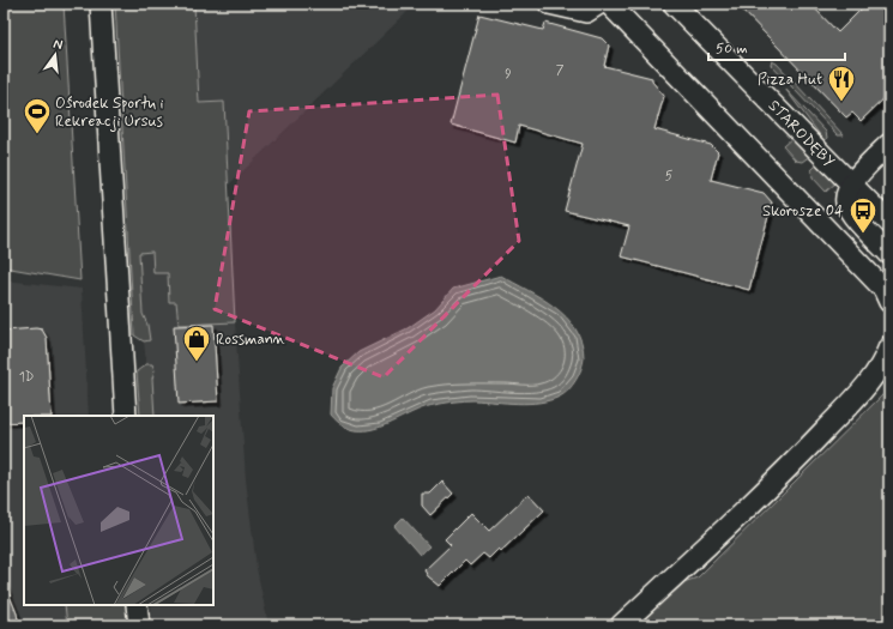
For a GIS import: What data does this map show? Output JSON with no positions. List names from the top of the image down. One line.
{"streets":{"street":["STARODĘBY"]},"places":{"restaurant":["Pizza Hut"],"sports":["Ośrodek Sportu i Rekreacji Ursus"],"bus stop":["Skorosze 04"],"shop":["Rossmann"]},"house_numbers":["7","9","5","1D"],"scale_bar":"50 m","north":"top"}
